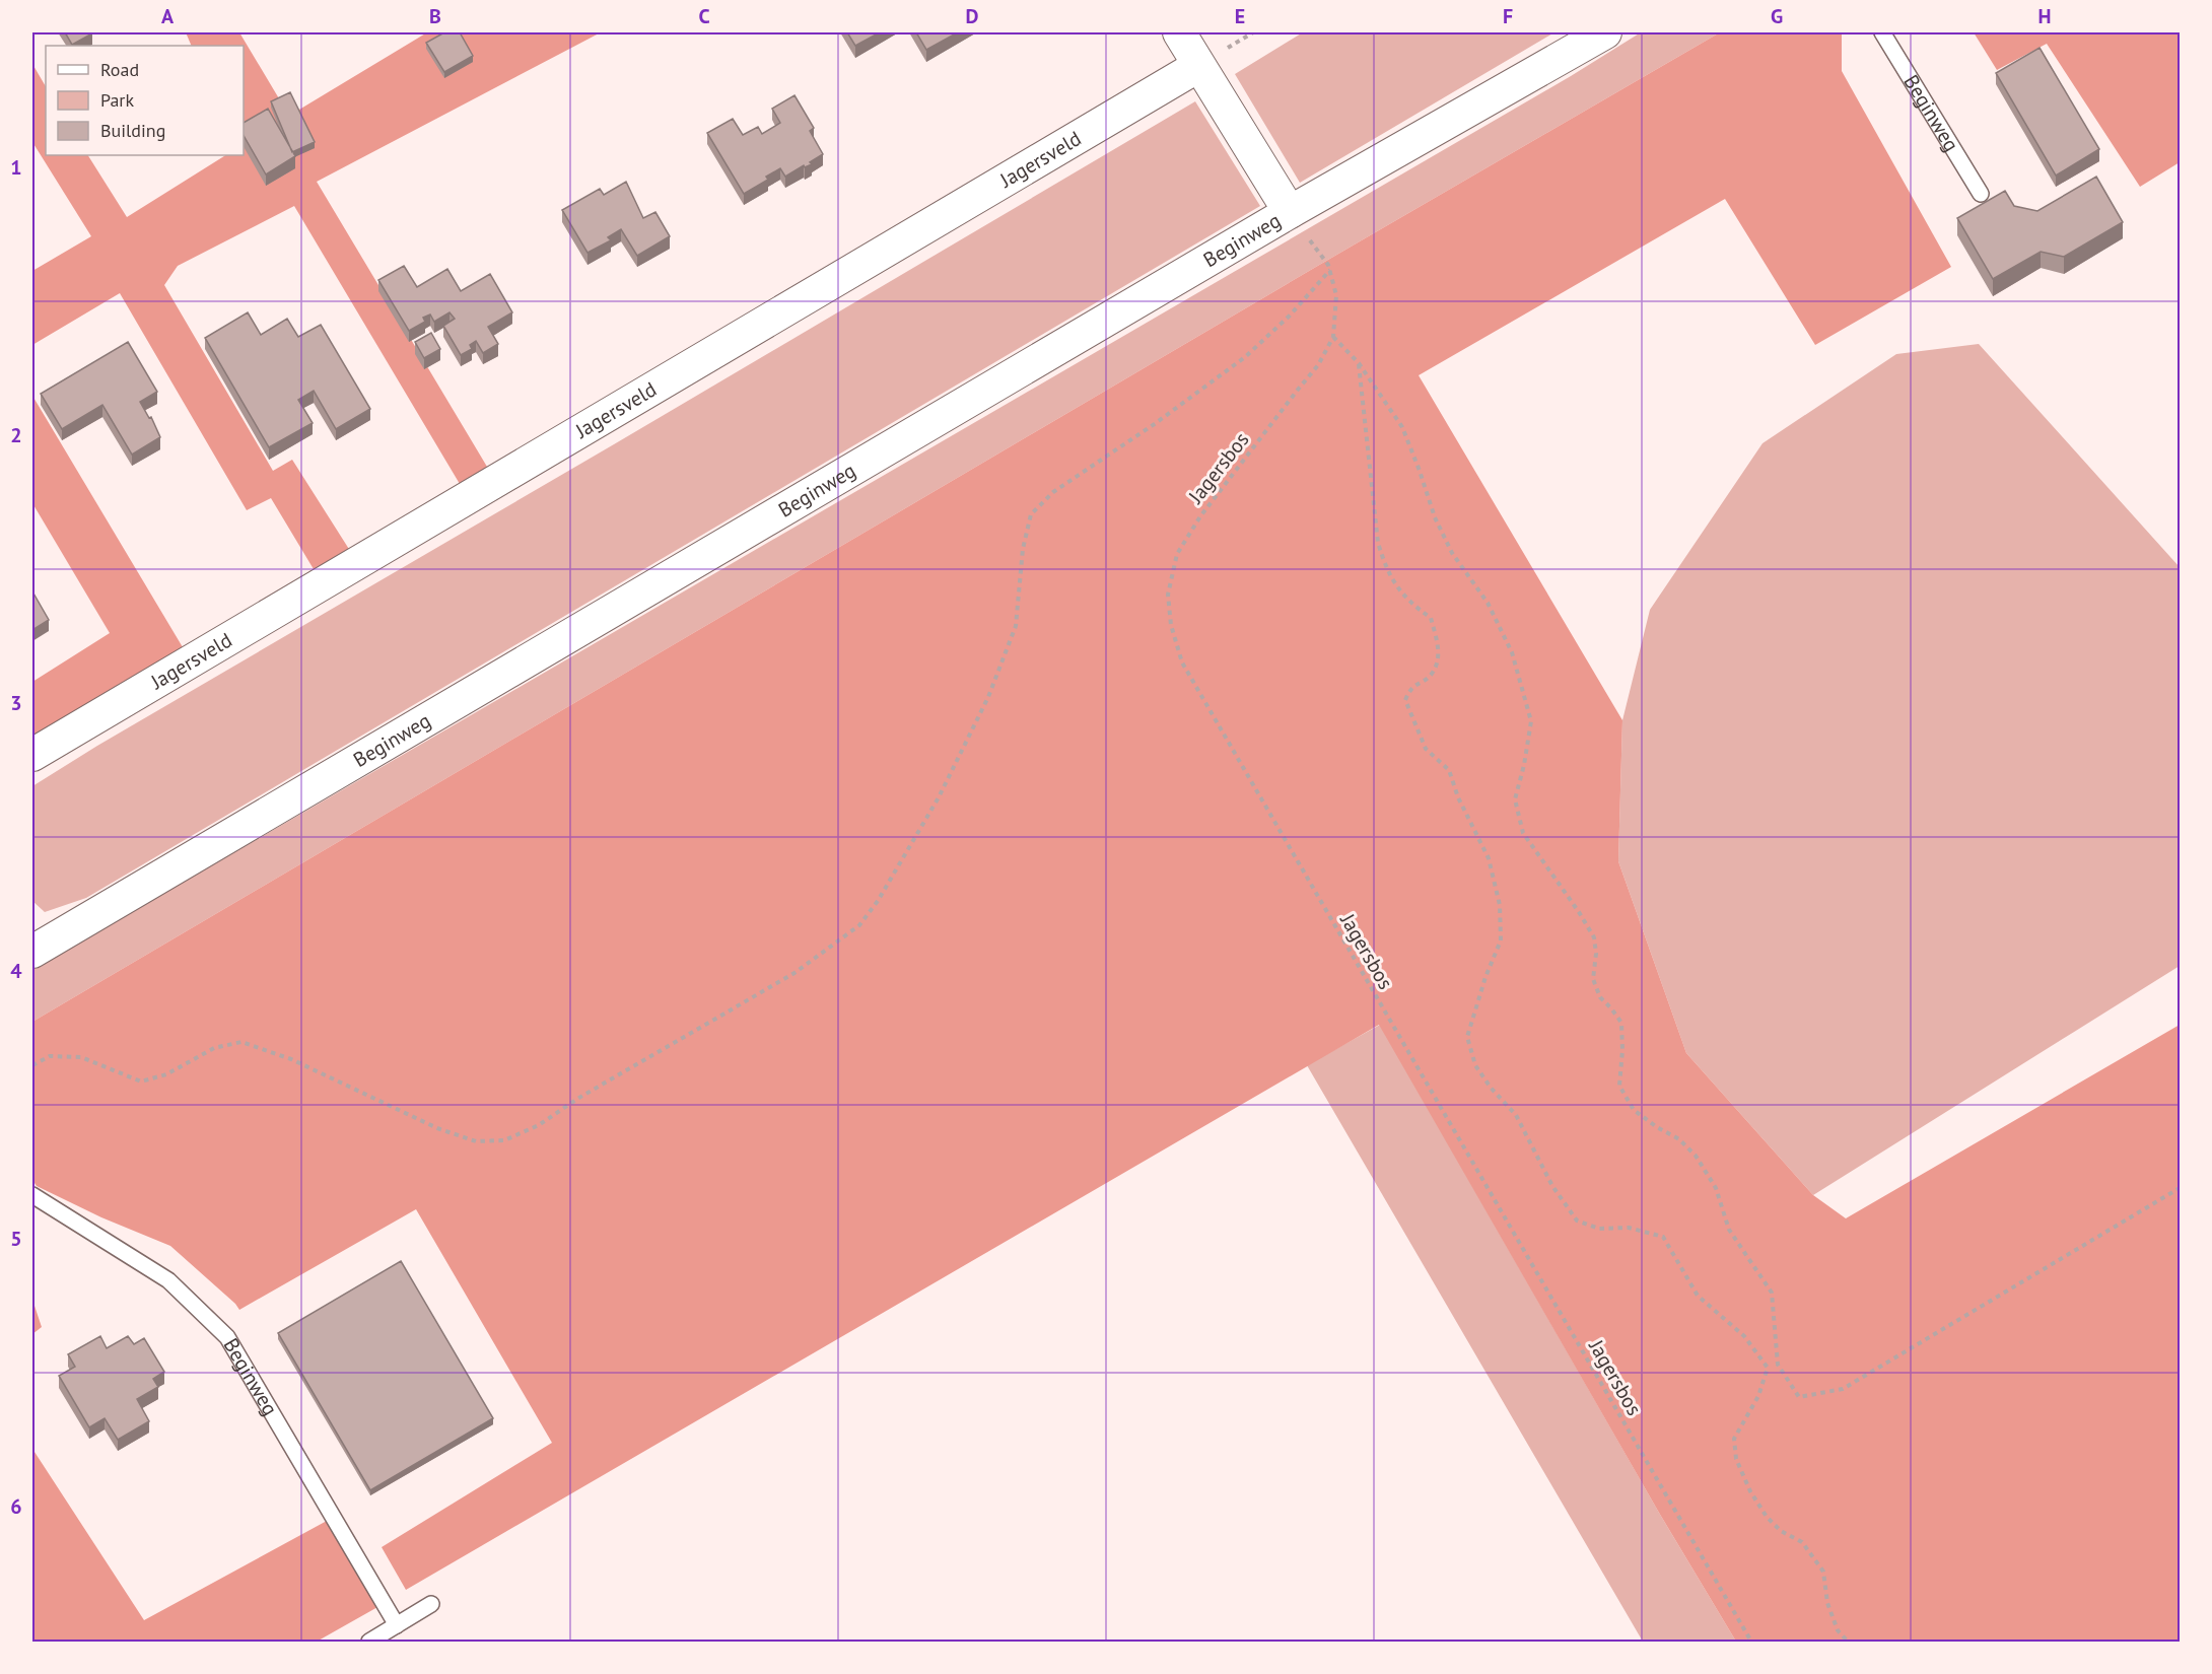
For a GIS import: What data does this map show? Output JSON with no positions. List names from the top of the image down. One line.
{"streets":{"street":["Beginweg","Jagersveld"],"path":["Jagersbos"]},"legend":["Road","Park","Building"],"grid":{"columns":["A","B","C","D","E","F","G","H"],"rows":["1","2","3","4","5","6"]}}
